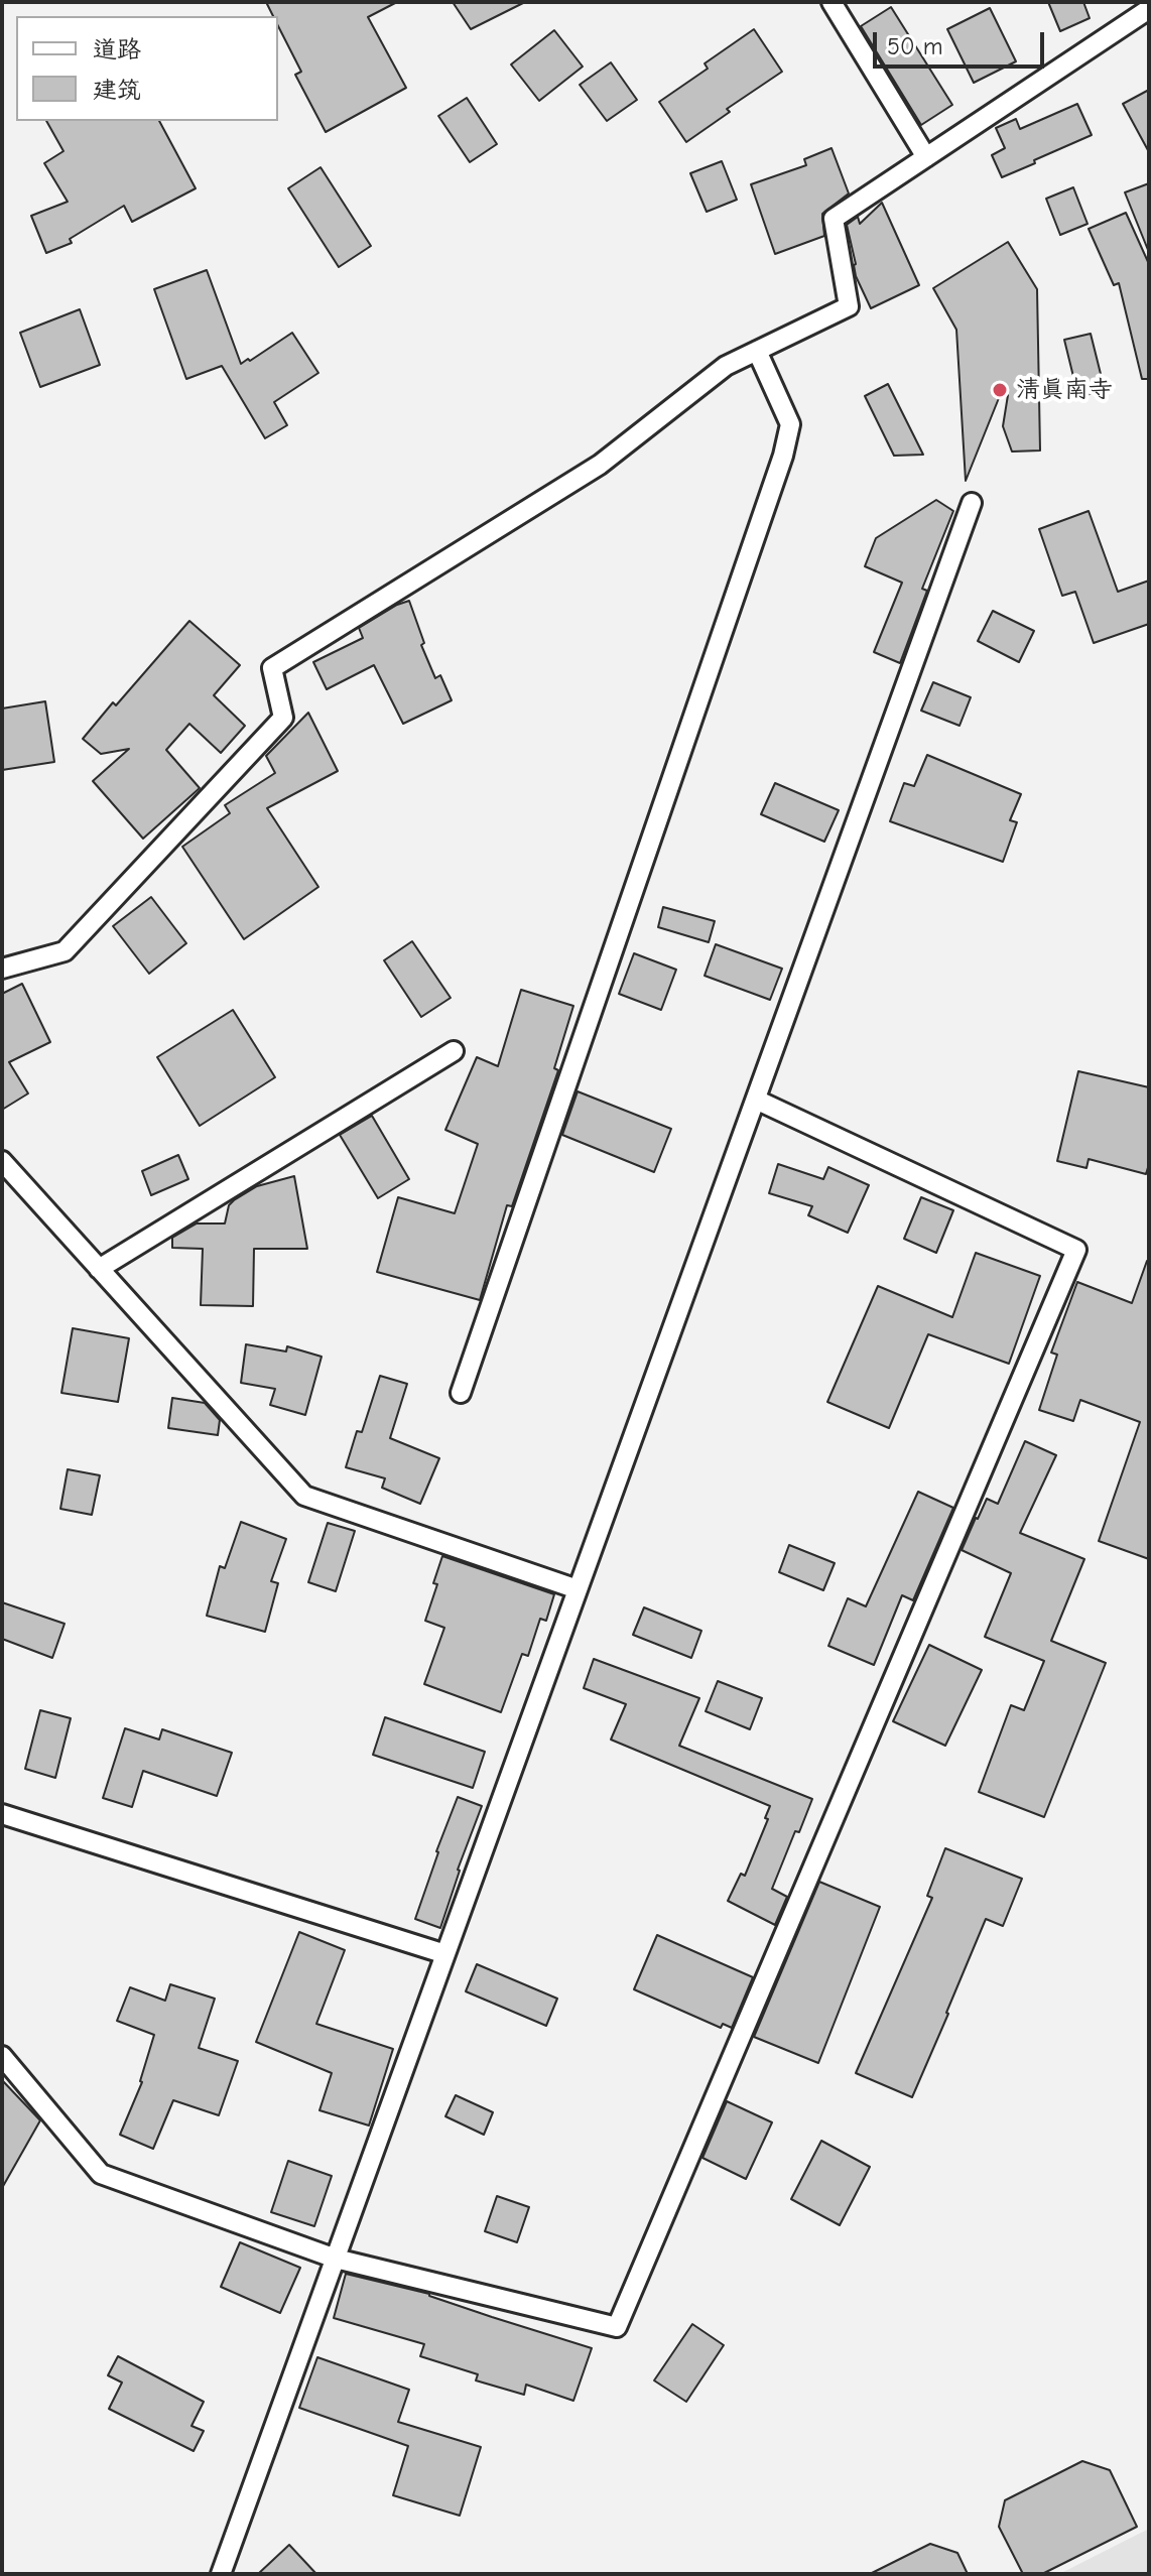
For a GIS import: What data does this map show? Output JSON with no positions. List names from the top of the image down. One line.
{"places":["清真南寺"],"legend":["道路","建筑"],"scale_bar":"50 m"}
